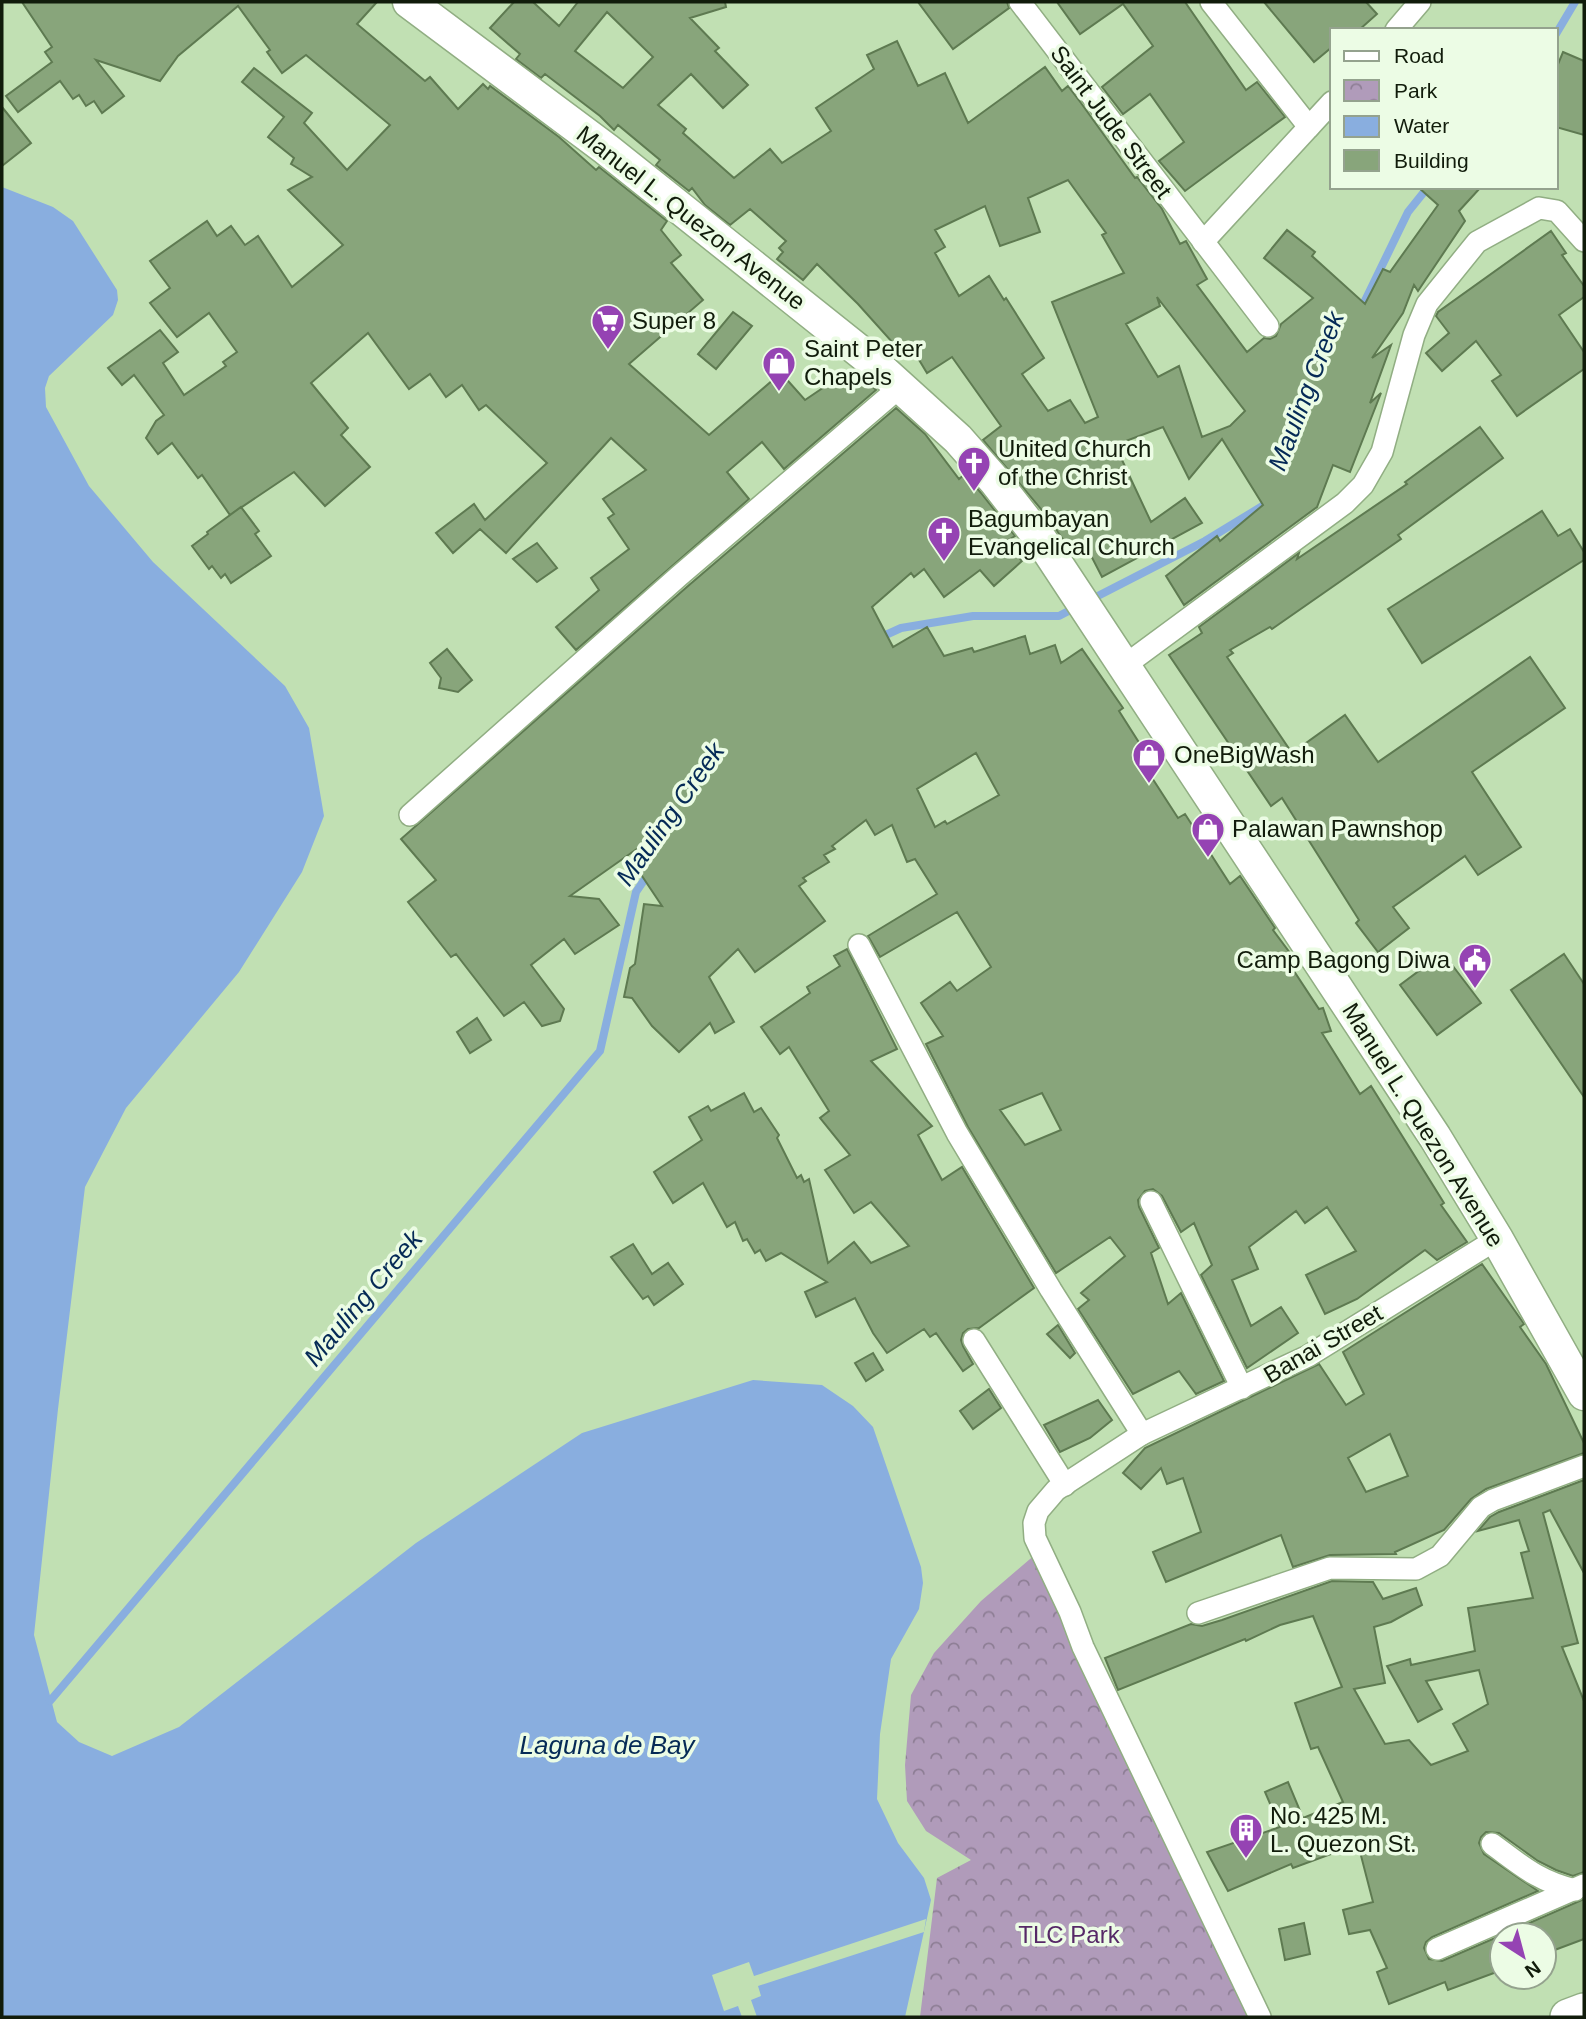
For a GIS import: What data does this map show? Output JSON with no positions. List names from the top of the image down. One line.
{"streets":{"main road":["Manuel L. Quezon Avenue"],"street":["Saint Jude Street","Banai Street"]},"crossings":[["Manuel L. Quezon Avenue","Banai Street"]],"water":["Mauling Creek","Laguna de Bay"],"parks":["TLC Park"],"places":{"supermarket":["Super 8"],"shop":["Saint Peter Chapels","OneBigWash","Palawan Pawnshop"],"church":["United Church of the Christ","Bagumbayan Evangelical Church"],"public building":["Camp Bagong Diwa"],"building":["No. 425 M. L. Quezon St."]},"legend":["Road","Park","Water","Building"],"north":"bottom right"}
